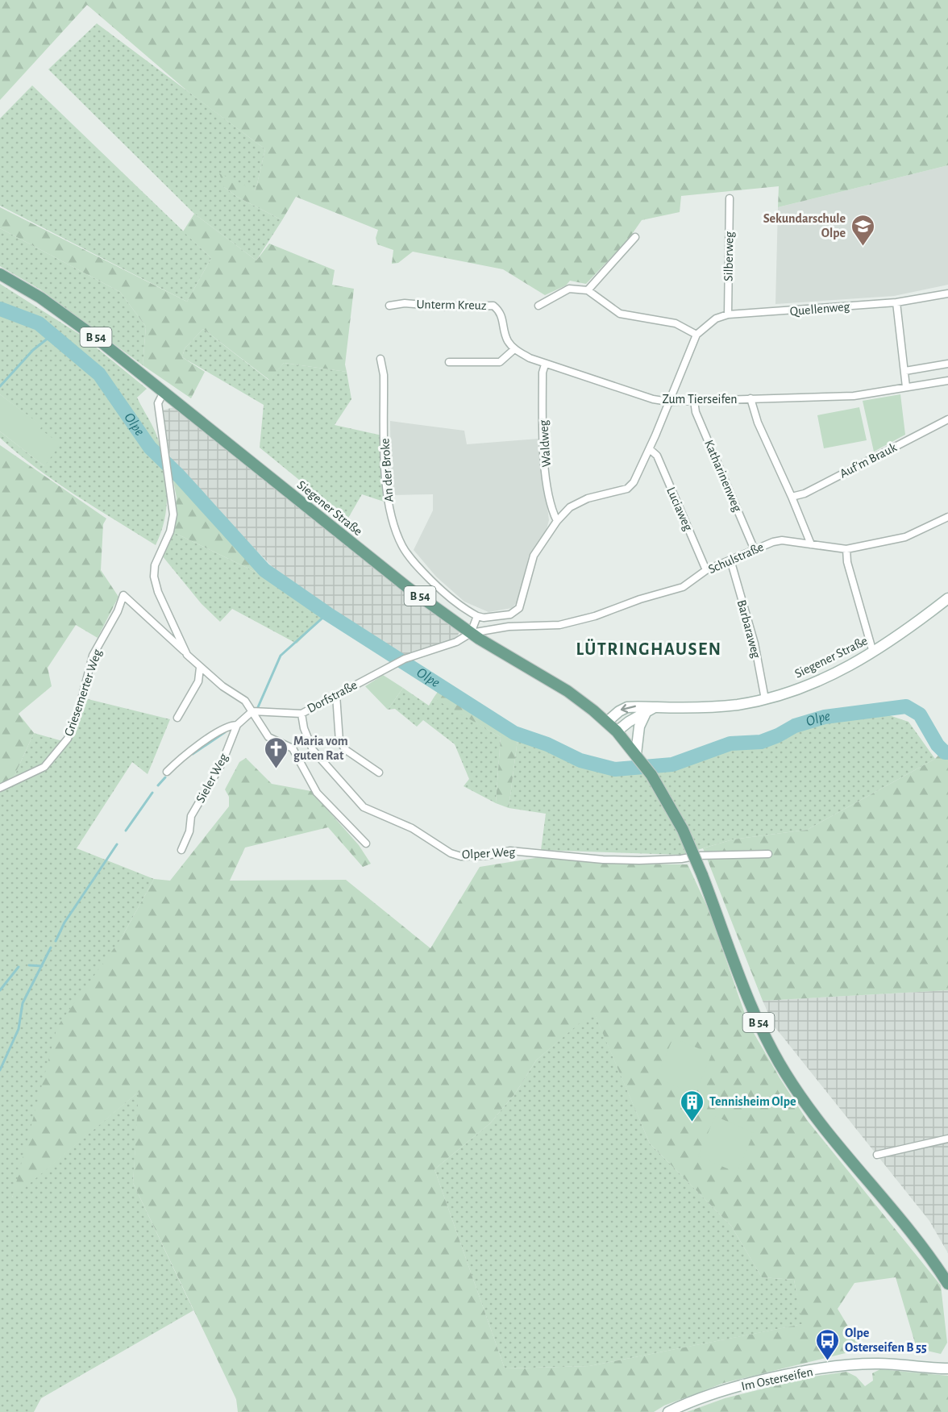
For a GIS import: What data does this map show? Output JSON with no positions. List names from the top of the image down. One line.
{"streets":{"main road":["B 54","Siegener Straße"],"street":["Silberweg","Unterm Kreuz","Quellenweg","Zum Tierseifen","Waldweg","Auf'm Brauk","An der Broke","Katharinenweg","Luciaweg","Schulstraße","Barbaraweg","Griesemerter Weg","Dorfstraße","Sieler Weg","Olper Weg","Im Osterseifen"]},"crossings":[["Silberweg","Quellenweg"],["Unterm Kreuz","Zum Tierseifen"],["B 54","Siegener Straße"],["Zum Tierseifen","Waldweg"],["Zum Tierseifen","Katharinenweg"],["Katharinenweg","Schulstraße"],["Siegener Straße","Schulstraße"],["Siegener Straße","Barbaraweg"],["Siegener Straße","Dorfstraße"],["Luciaweg","Schulstraße"],["Schulstraße","Barbaraweg"],["Schulstraße","Dorfstraße"],["Dorfstraße","Sieler Weg"],["Dorfstraße","Olper Weg"]],"districts":["LÜTRINGHAUSEN"],"water":["Olpe"],"places":{"school or university":["Sekundarschule Olpe"],"church":["Maria vom guten Rat"],"building":["Tennisheim Olpe"],"bus stop":["Olpe Osterseifen B 55"]}}
